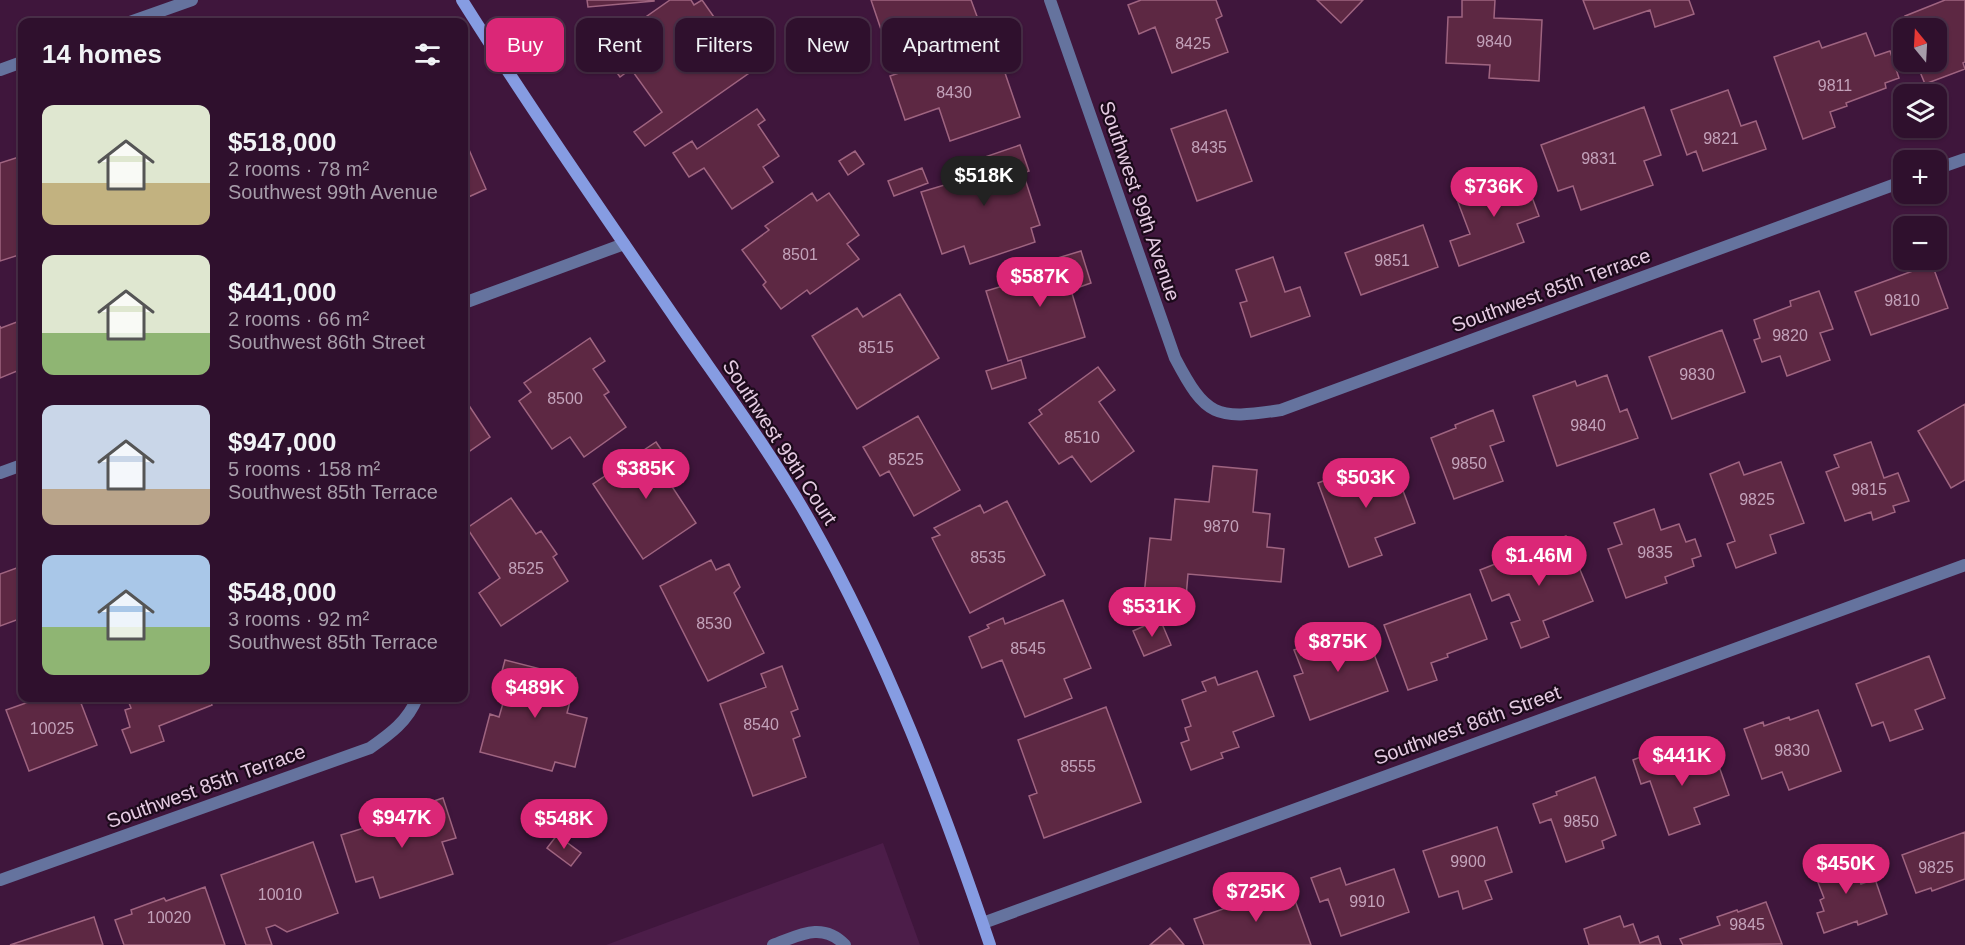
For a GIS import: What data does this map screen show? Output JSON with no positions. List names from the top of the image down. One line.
{"streets":{"street":["Southwest 99th Avenue","Southwest 85th Terrace","Southwest 99th Court","Southwest 86th Street"]},"crossings":[["Southwest 99th Avenue","Southwest 85th Terrace"],["Southwest 99th Court","Southwest 86th Street"]],"house_numbers":["9840","8425","9811","8430","9821","8435","9831","8501","9851","9810","9820","8515","9830","8500","9840","8510","8525","9850","9815","9825","9870","9835","8535","8525","8530","8545","8540","10025","9830","8555","9850","9900","9825","10010","9910","10020","9845"],"north":"top","page":{"map_buttons":["+","−"],"chip":["Buy","Rent","Filters","New","Apartment"],"heading":"14 homes","list":[{"name":"$518,000","note":"2 rooms · 78 m² · Southwest 99th Avenue"},{"name":"$441,000","note":"2 rooms · 66 m² · Southwest 86th Street"},{"name":"$947,000","note":"5 rooms · 158 m² · Southwest 85th Terrace"},{"name":"$548,000","note":"3 rooms · 92 m² · Southwest 85th Terrace"}],"price":["$518K","$736K","$587K","$385K","$503K","$1.46M","$531K","$875K","$489K","$441K","$947K","$548K","$450K","$725K"]}}
